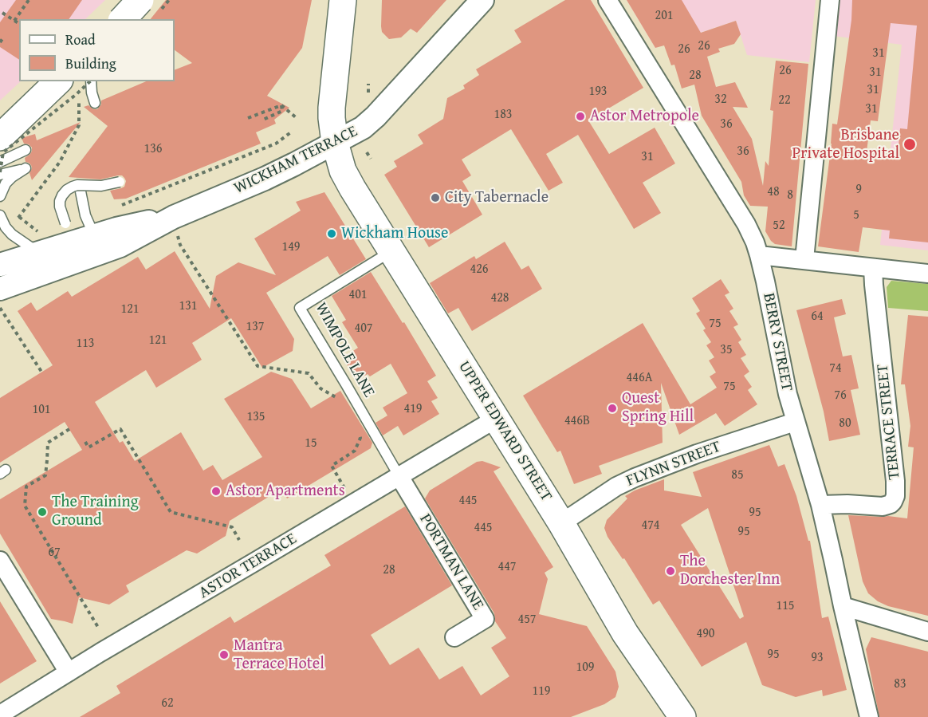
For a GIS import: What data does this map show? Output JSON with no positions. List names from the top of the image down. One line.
{"streets":{"main road":["UPPER EDWARD STREET"],"street":["WICKHAM TERRACE","BERRY STREET","TERRACE STREET","FLYNN STREET","PORTMAN LANE","ASTOR TERRACE"],"lane":["WIMPOLE LANE"]},"crossings":[["WICKHAM TERRACE","UPPER EDWARD STREET"],["BERRY STREET","TERRACE STREET"],["BERRY STREET","FLYNN STREET"],["WIMPOLE LANE","UPPER EDWARD STREET"],["WIMPOLE LANE","PORTMAN LANE"],["WIMPOLE LANE","ASTOR TERRACE"],["UPPER EDWARD STREET","FLYNN STREET"],["UPPER EDWARD STREET","ASTOR TERRACE"],["PORTMAN LANE","ASTOR TERRACE"]],"places":["Astor Metropole","Brisbane Private Hospital","City Tabernacle","Wickham House","Quest Spring Hill","Astor Apartments","The Training Ground","The Dorchester Inn","Mantra Terrace Hotel"],"house_numbers":["201","26","26","31","26","31","28","31","193","32","22","31","183","36","136","36","31","9","48","8","5","52","149","426","401","428","131","121","64","75","137","407","121","113","35","74","446A","75","76","419","101","135","446B","80","15","85","445","95","474","445","95","67","447","28","115","457","490","95","93","109","83","119","62"],"legend":["Road","Building"]}
